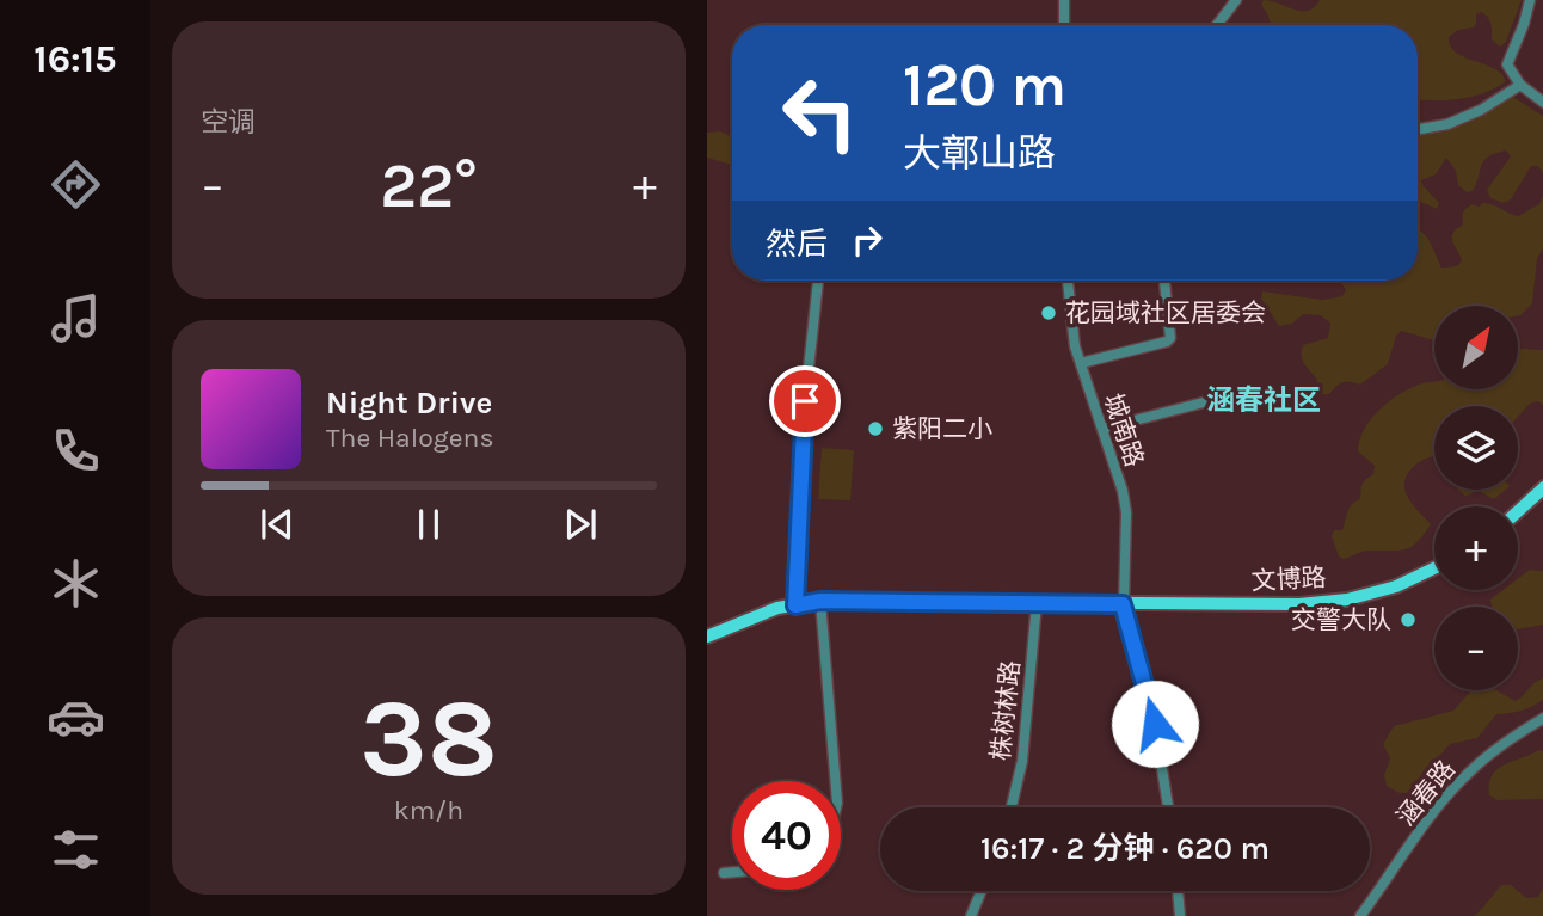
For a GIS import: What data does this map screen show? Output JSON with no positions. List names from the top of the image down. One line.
{"streets":{"main road":["文博路"],"street":["城南路","株树林路","涵春路"]},"crossings":[["城南路","文博路"],["文博路","株树林路"]],"districts":["涵春社区"],"places":["花园域社区居委会","紫阳二小","交警大队"],"north":"top right","page":{"tabs":"16:15","tile":["空调",["38","km/h"]],"turn":["120 m","大鄣山路"],"heat":["−","22°","+"],"then":"然后","map_buttons":["+","−"],"song":["Night Drive","The Halogens"],"limit":"40","trip":"16:17 · 2 分钟 · 620 m"}}
